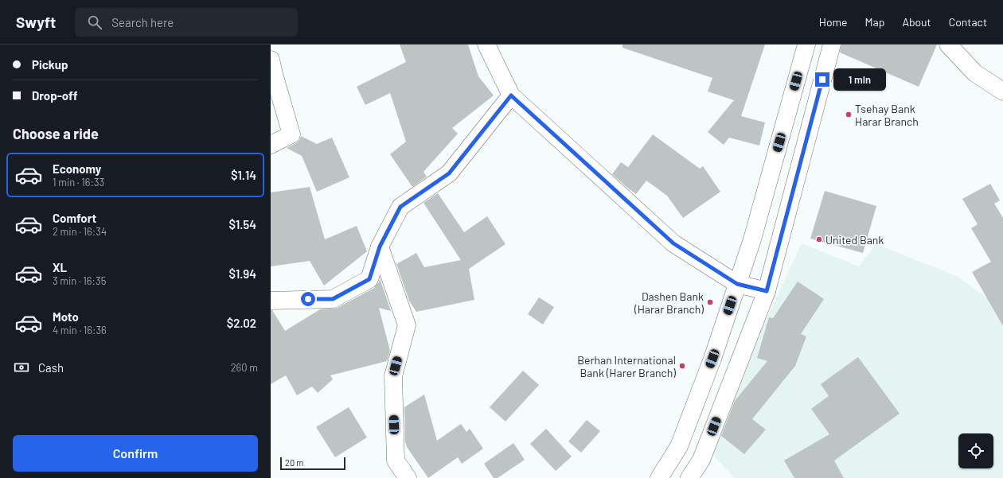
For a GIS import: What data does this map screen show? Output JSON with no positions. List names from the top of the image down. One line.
{"places":["Tsehay Bank Harar Branch","United Bank","Dashen Bank (Harar Branch)","Berhan International Bank (Harer Branch)"],"scale_bar":"20 m","page":{"header":"Swyft","search":"Search here","nav":["Home","Map","About","Contact"],"banner":["Pickup","Drop-off"],"bubble":"1 min","heading":"Choose a ride","list":[{"name":"Economy","note":"1 min · 16:33","value":"$1.14"},{"name":"Comfort","note":"2 min · 16:34","value":"$1.54"},{"name":"XL","note":"3 min · 16:35","value":"$1.94"},{"name":"Moto","note":"4 min · 16:36","value":"$2.02"}],"pay":["Cash","260 m"],"buttons":"Confirm","scale":"20 m"}}
